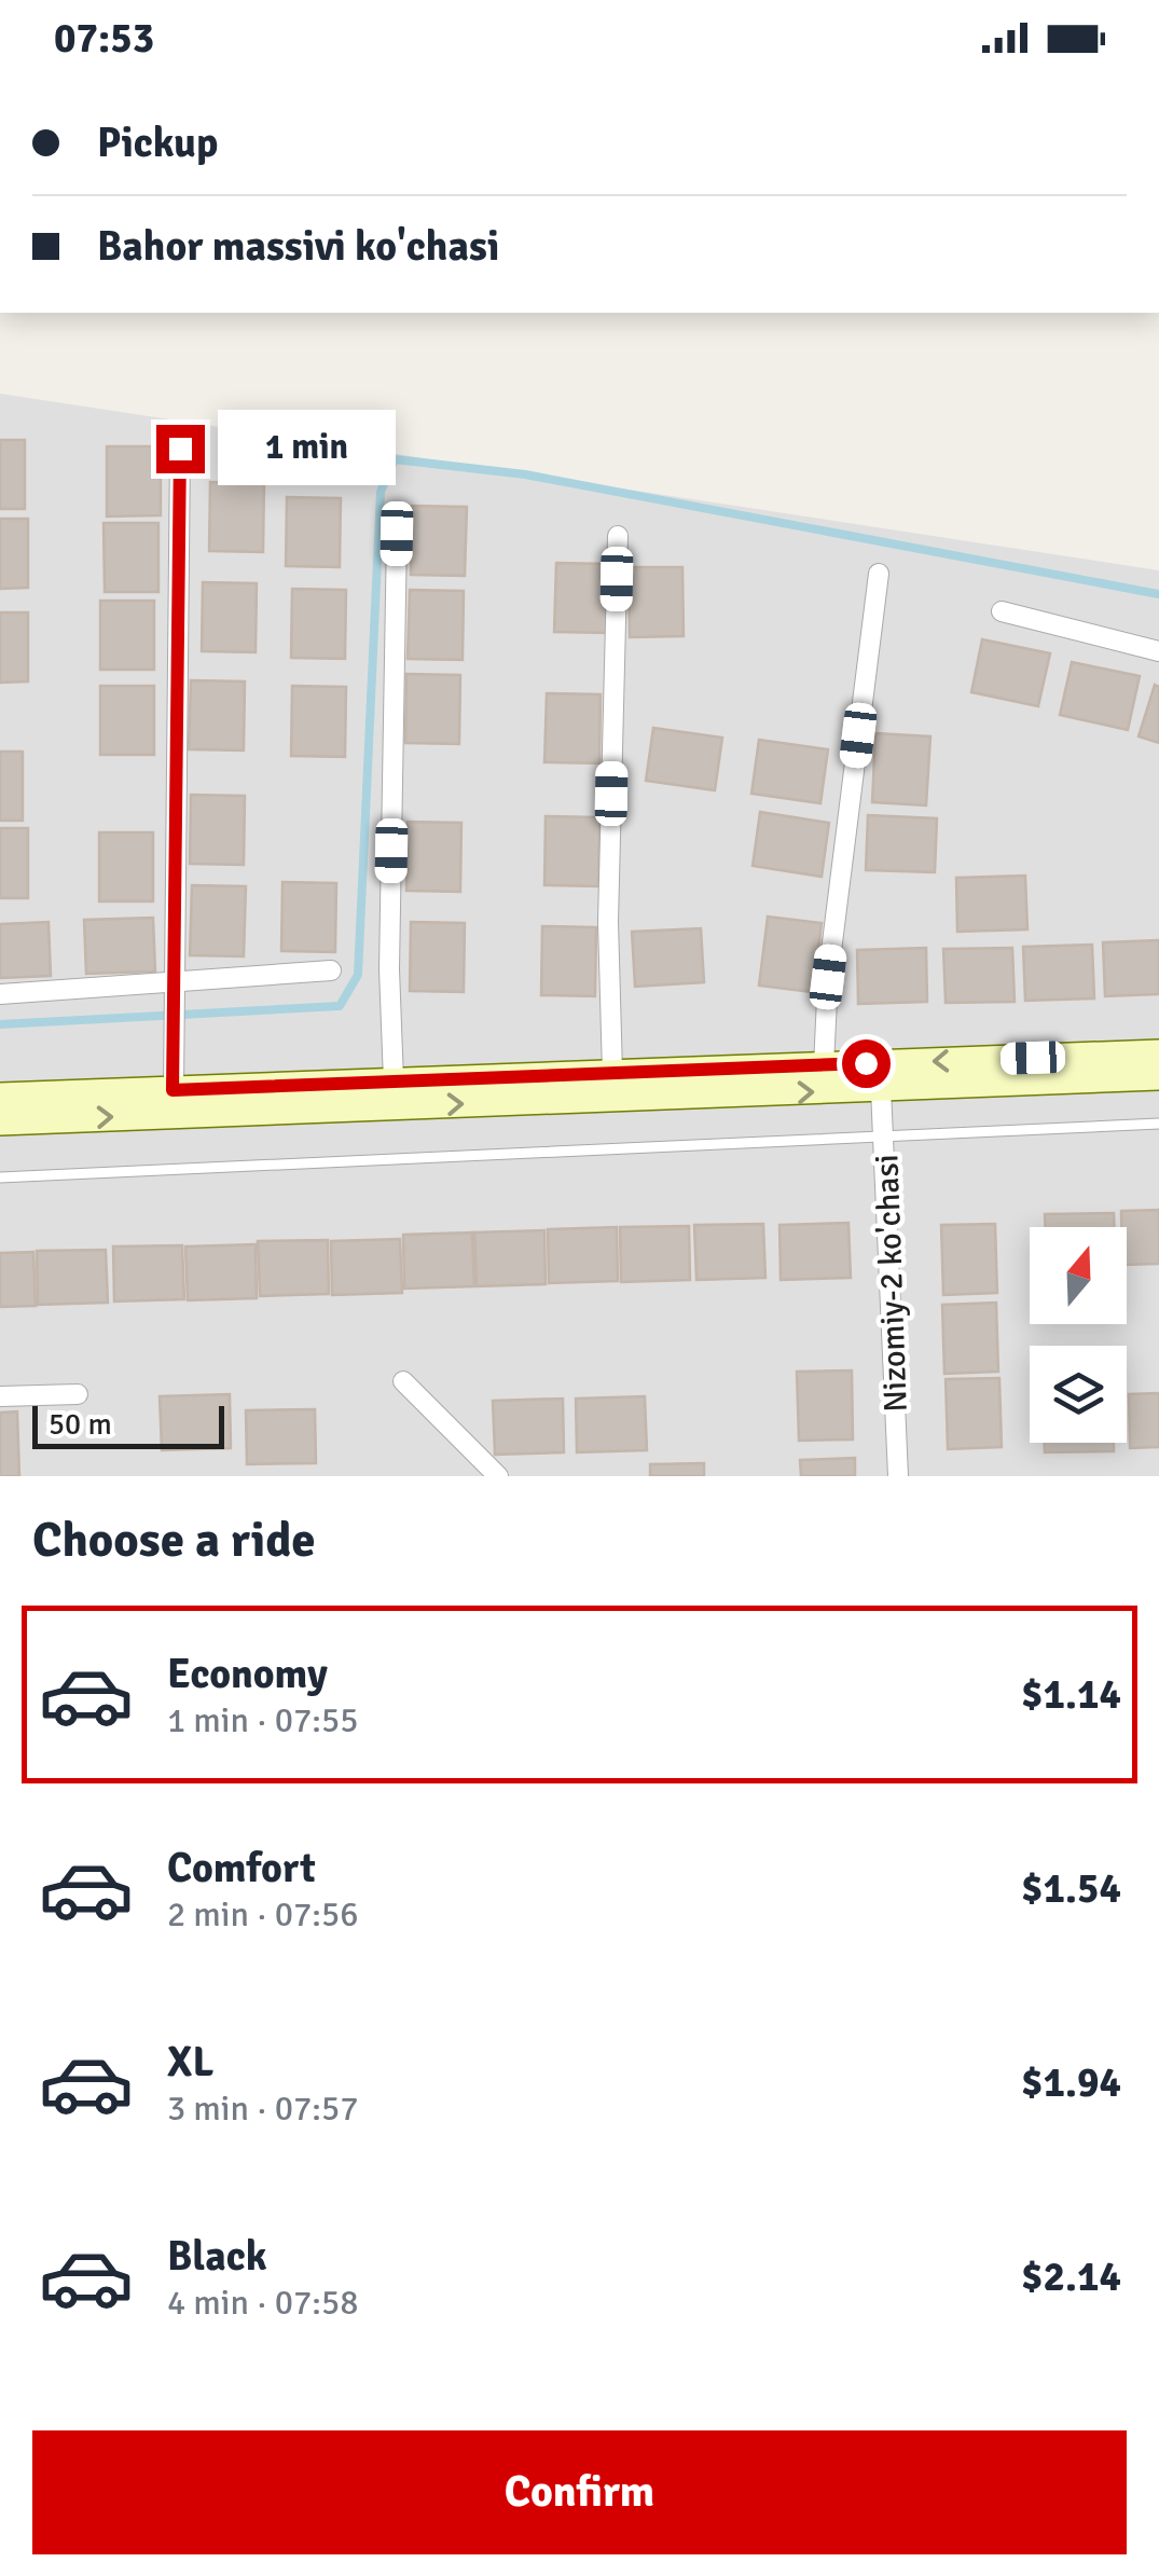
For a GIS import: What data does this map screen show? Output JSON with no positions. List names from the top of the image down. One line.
{"streets":{"street":["Nizomiy-2 ko'chasi"]},"scale_bar":"50 m","north":"top","page":{"status":"07:53","banner":["Pickup","Bahor massivi ko'chasi"],"bubble":"1 min","scale":"50 m","heading":"Choose a ride","list":[{"name":"Economy","note":"1 min · 07:55","value":"$1.14"},{"name":"Comfort","note":"2 min · 07:56","value":"$1.54"},{"name":"XL","note":"3 min · 07:57","value":"$1.94"},{"name":"Black","note":"4 min · 07:58","value":"$2.14"}],"buttons":"Confirm"}}
